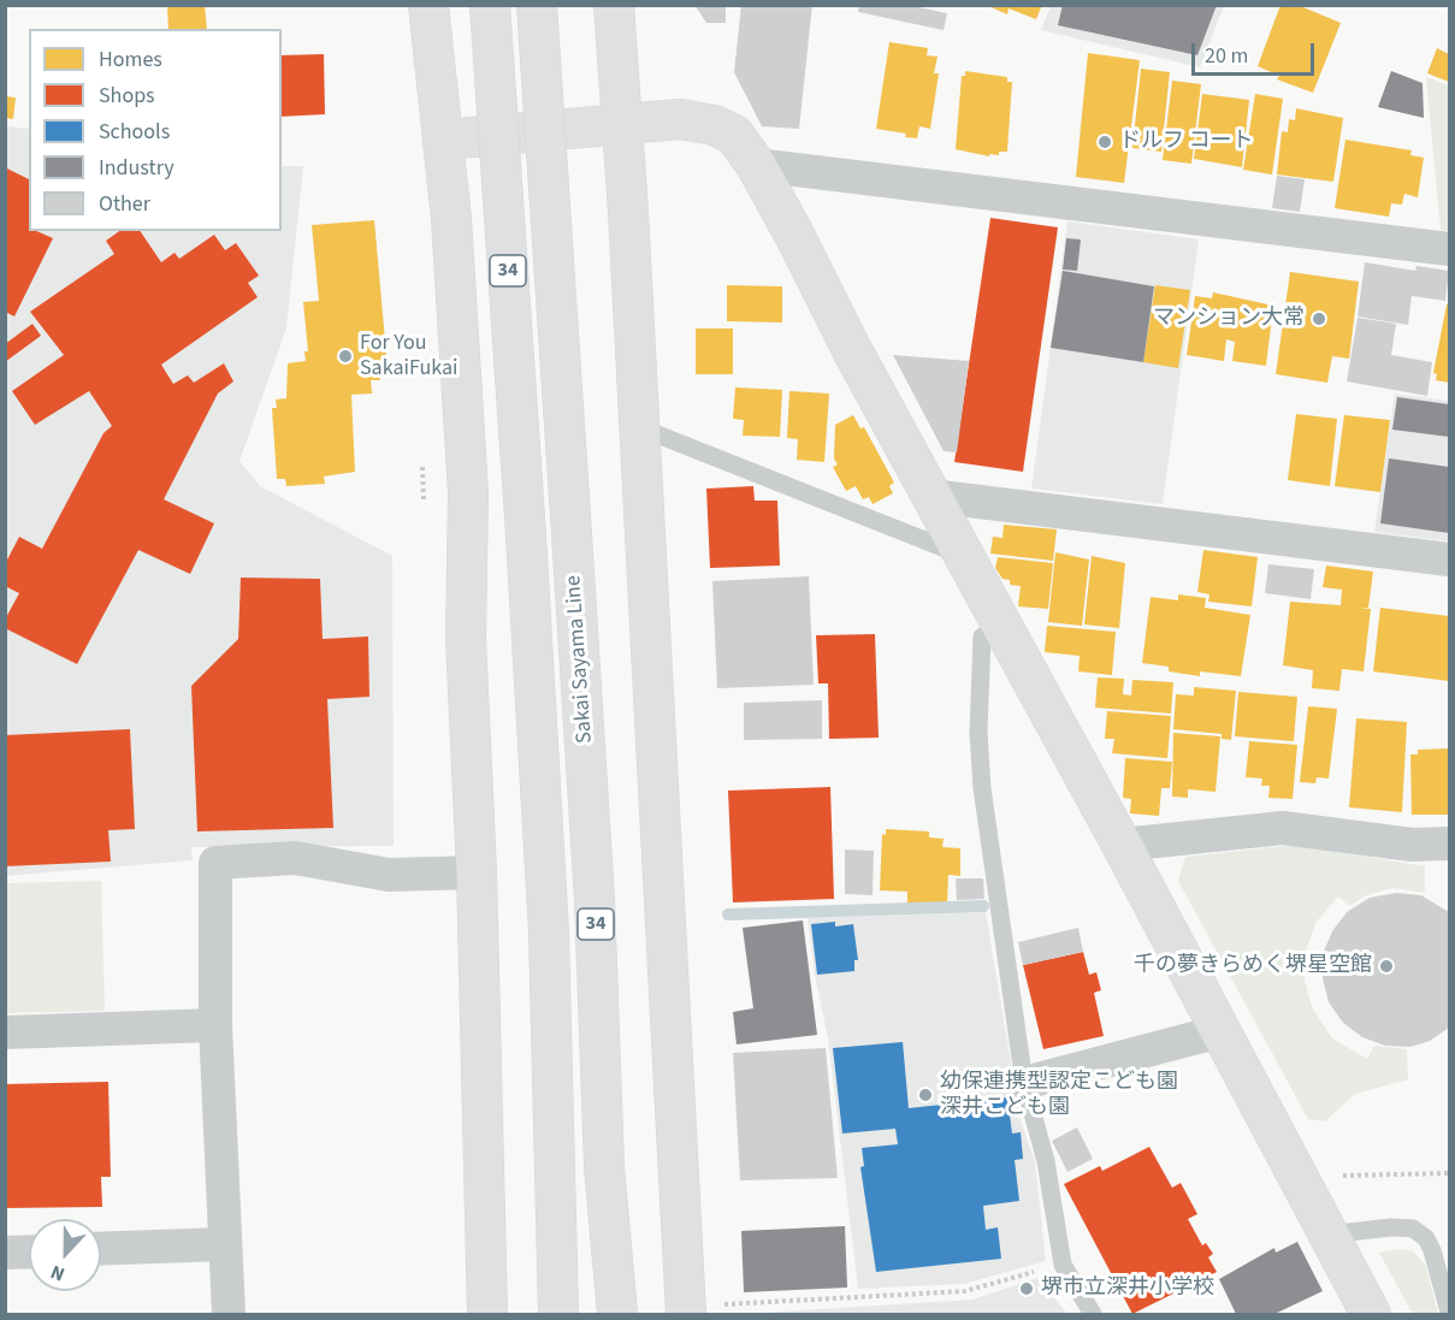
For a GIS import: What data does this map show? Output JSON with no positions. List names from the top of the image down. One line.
{"streets":{"main road":["34","Sakai Sayama Line"]},"places":["ドルフ コート","マンション大常","For You SakaiFukai","千の夢きらめく堺星空館","幼保連携型認定こども園 深井こども園","堺市立深井小学校"],"legend":["Homes","Shops","Schools","Industry","Other"],"scale_bar":"20 m","north":"bottom"}
